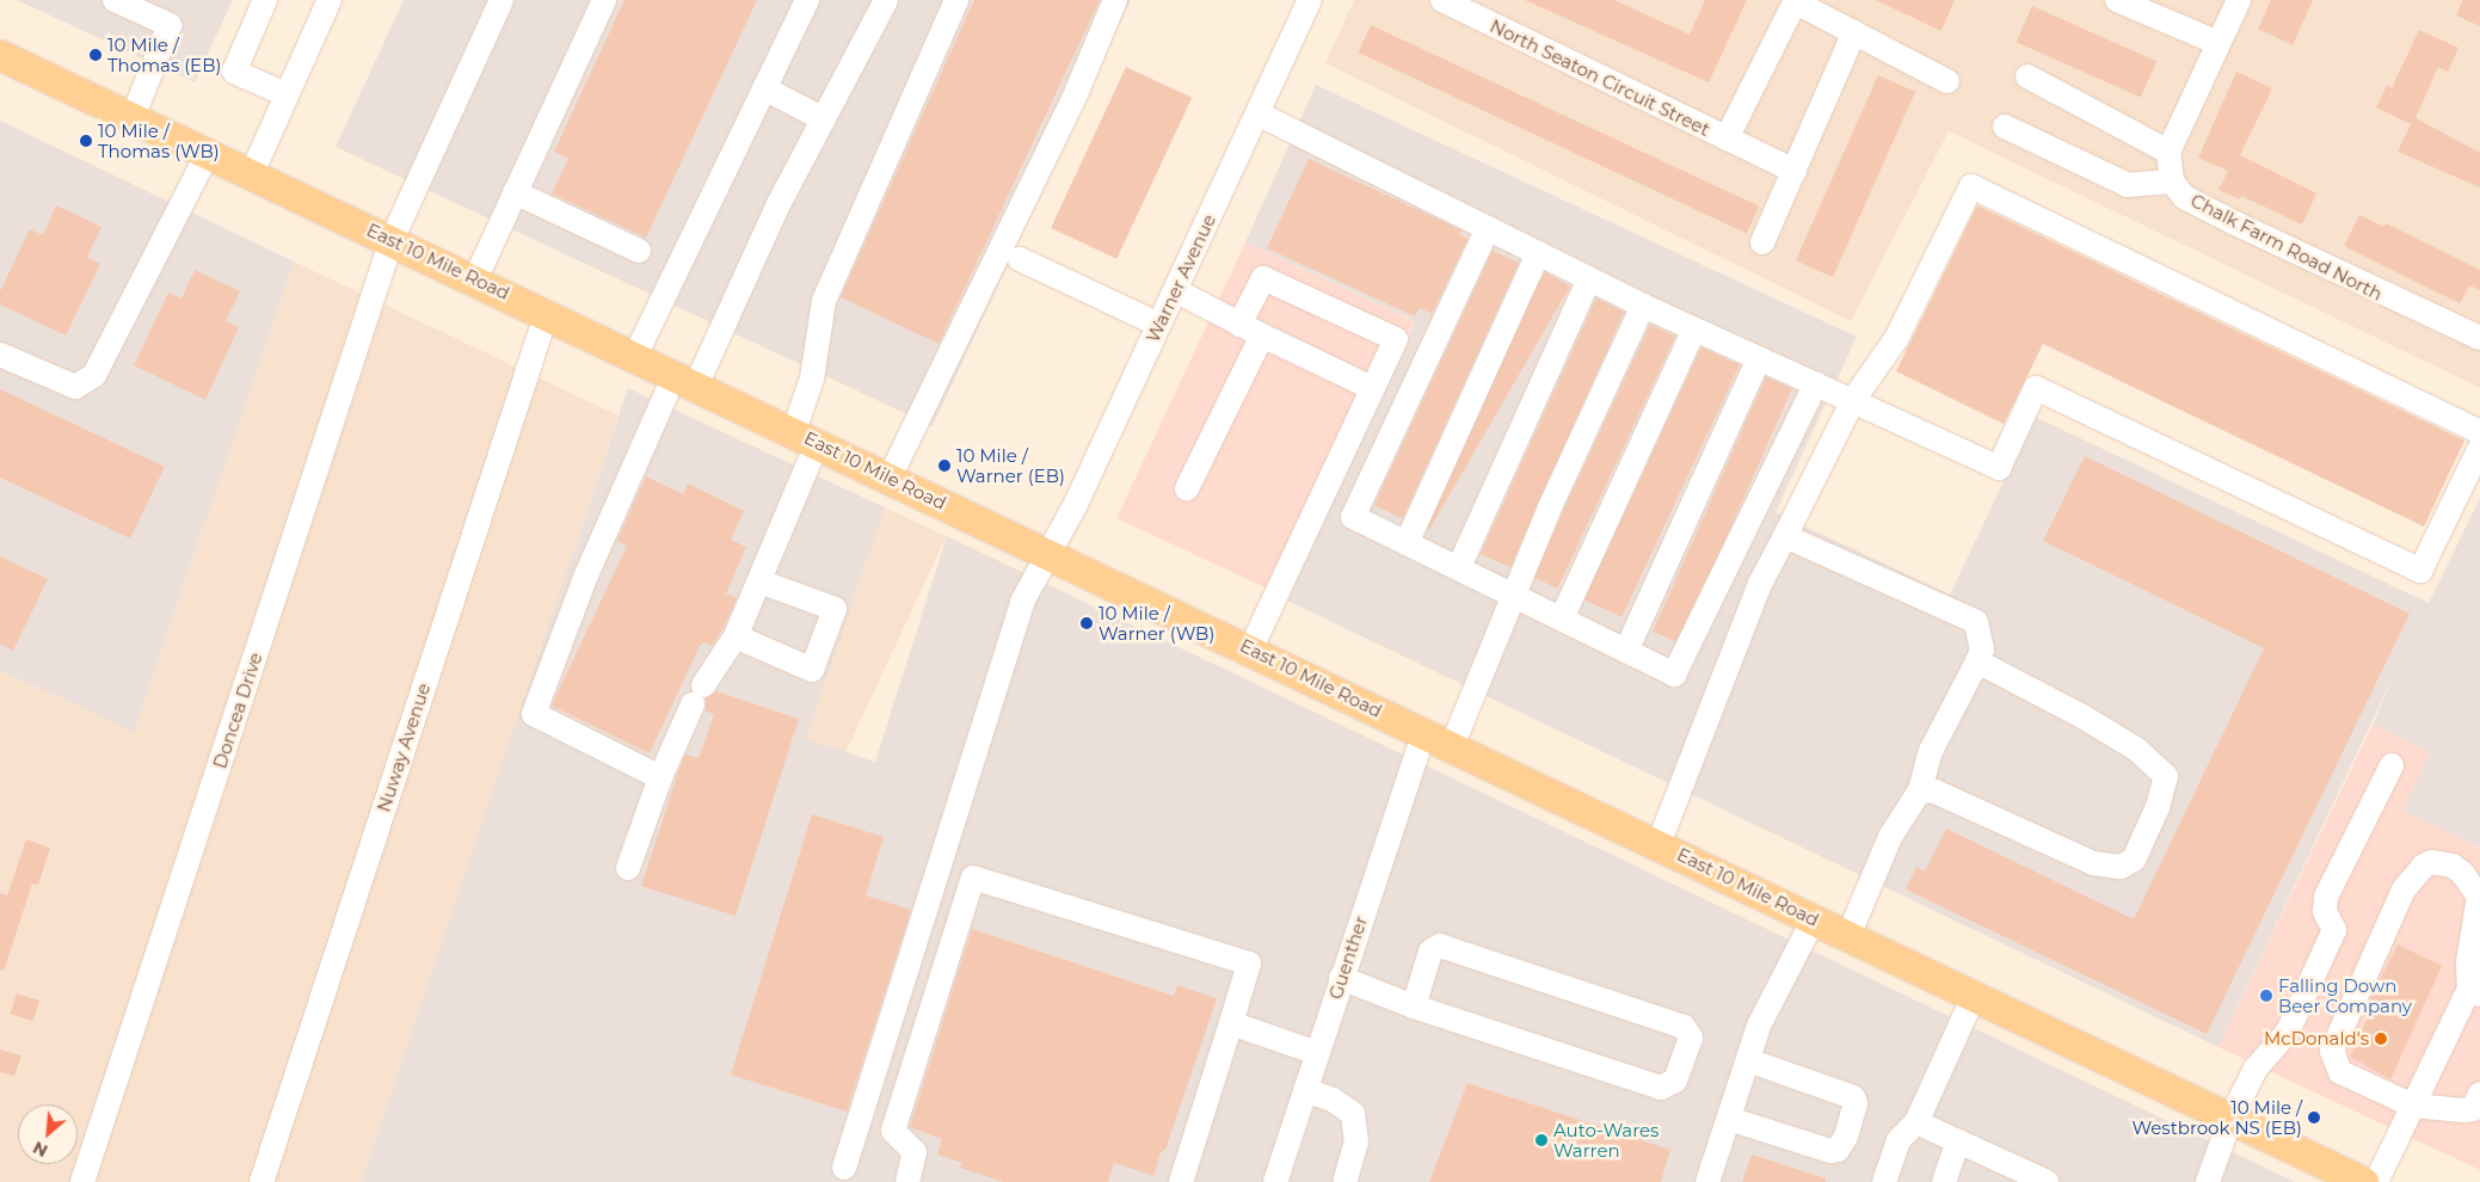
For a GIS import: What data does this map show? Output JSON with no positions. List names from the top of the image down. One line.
{"streets":{"main road":["East 10 Mile Road"],"street":["North Seaton Circuit Street","Chalk Farm Road North","Warner Avenue","Doncea Drive","Nuway Avenue","Guenther"]},"crossings":[["East 10 Mile Road","Warner Avenue"],["East 10 Mile Road","Doncea Drive"],["East 10 Mile Road","Nuway Avenue"],["East 10 Mile Road","Guenther"]],"places":["10 Mile / Thomas (EB)","10 Mile / Thomas (WB)","10 Mile / Warner (EB)","10 Mile / Warner (WB)","Falling Down Beer Company","McDonald's","10 Mile / Westbrook NS (EB)","Auto-Wares Warren"],"north":"bottom left"}
